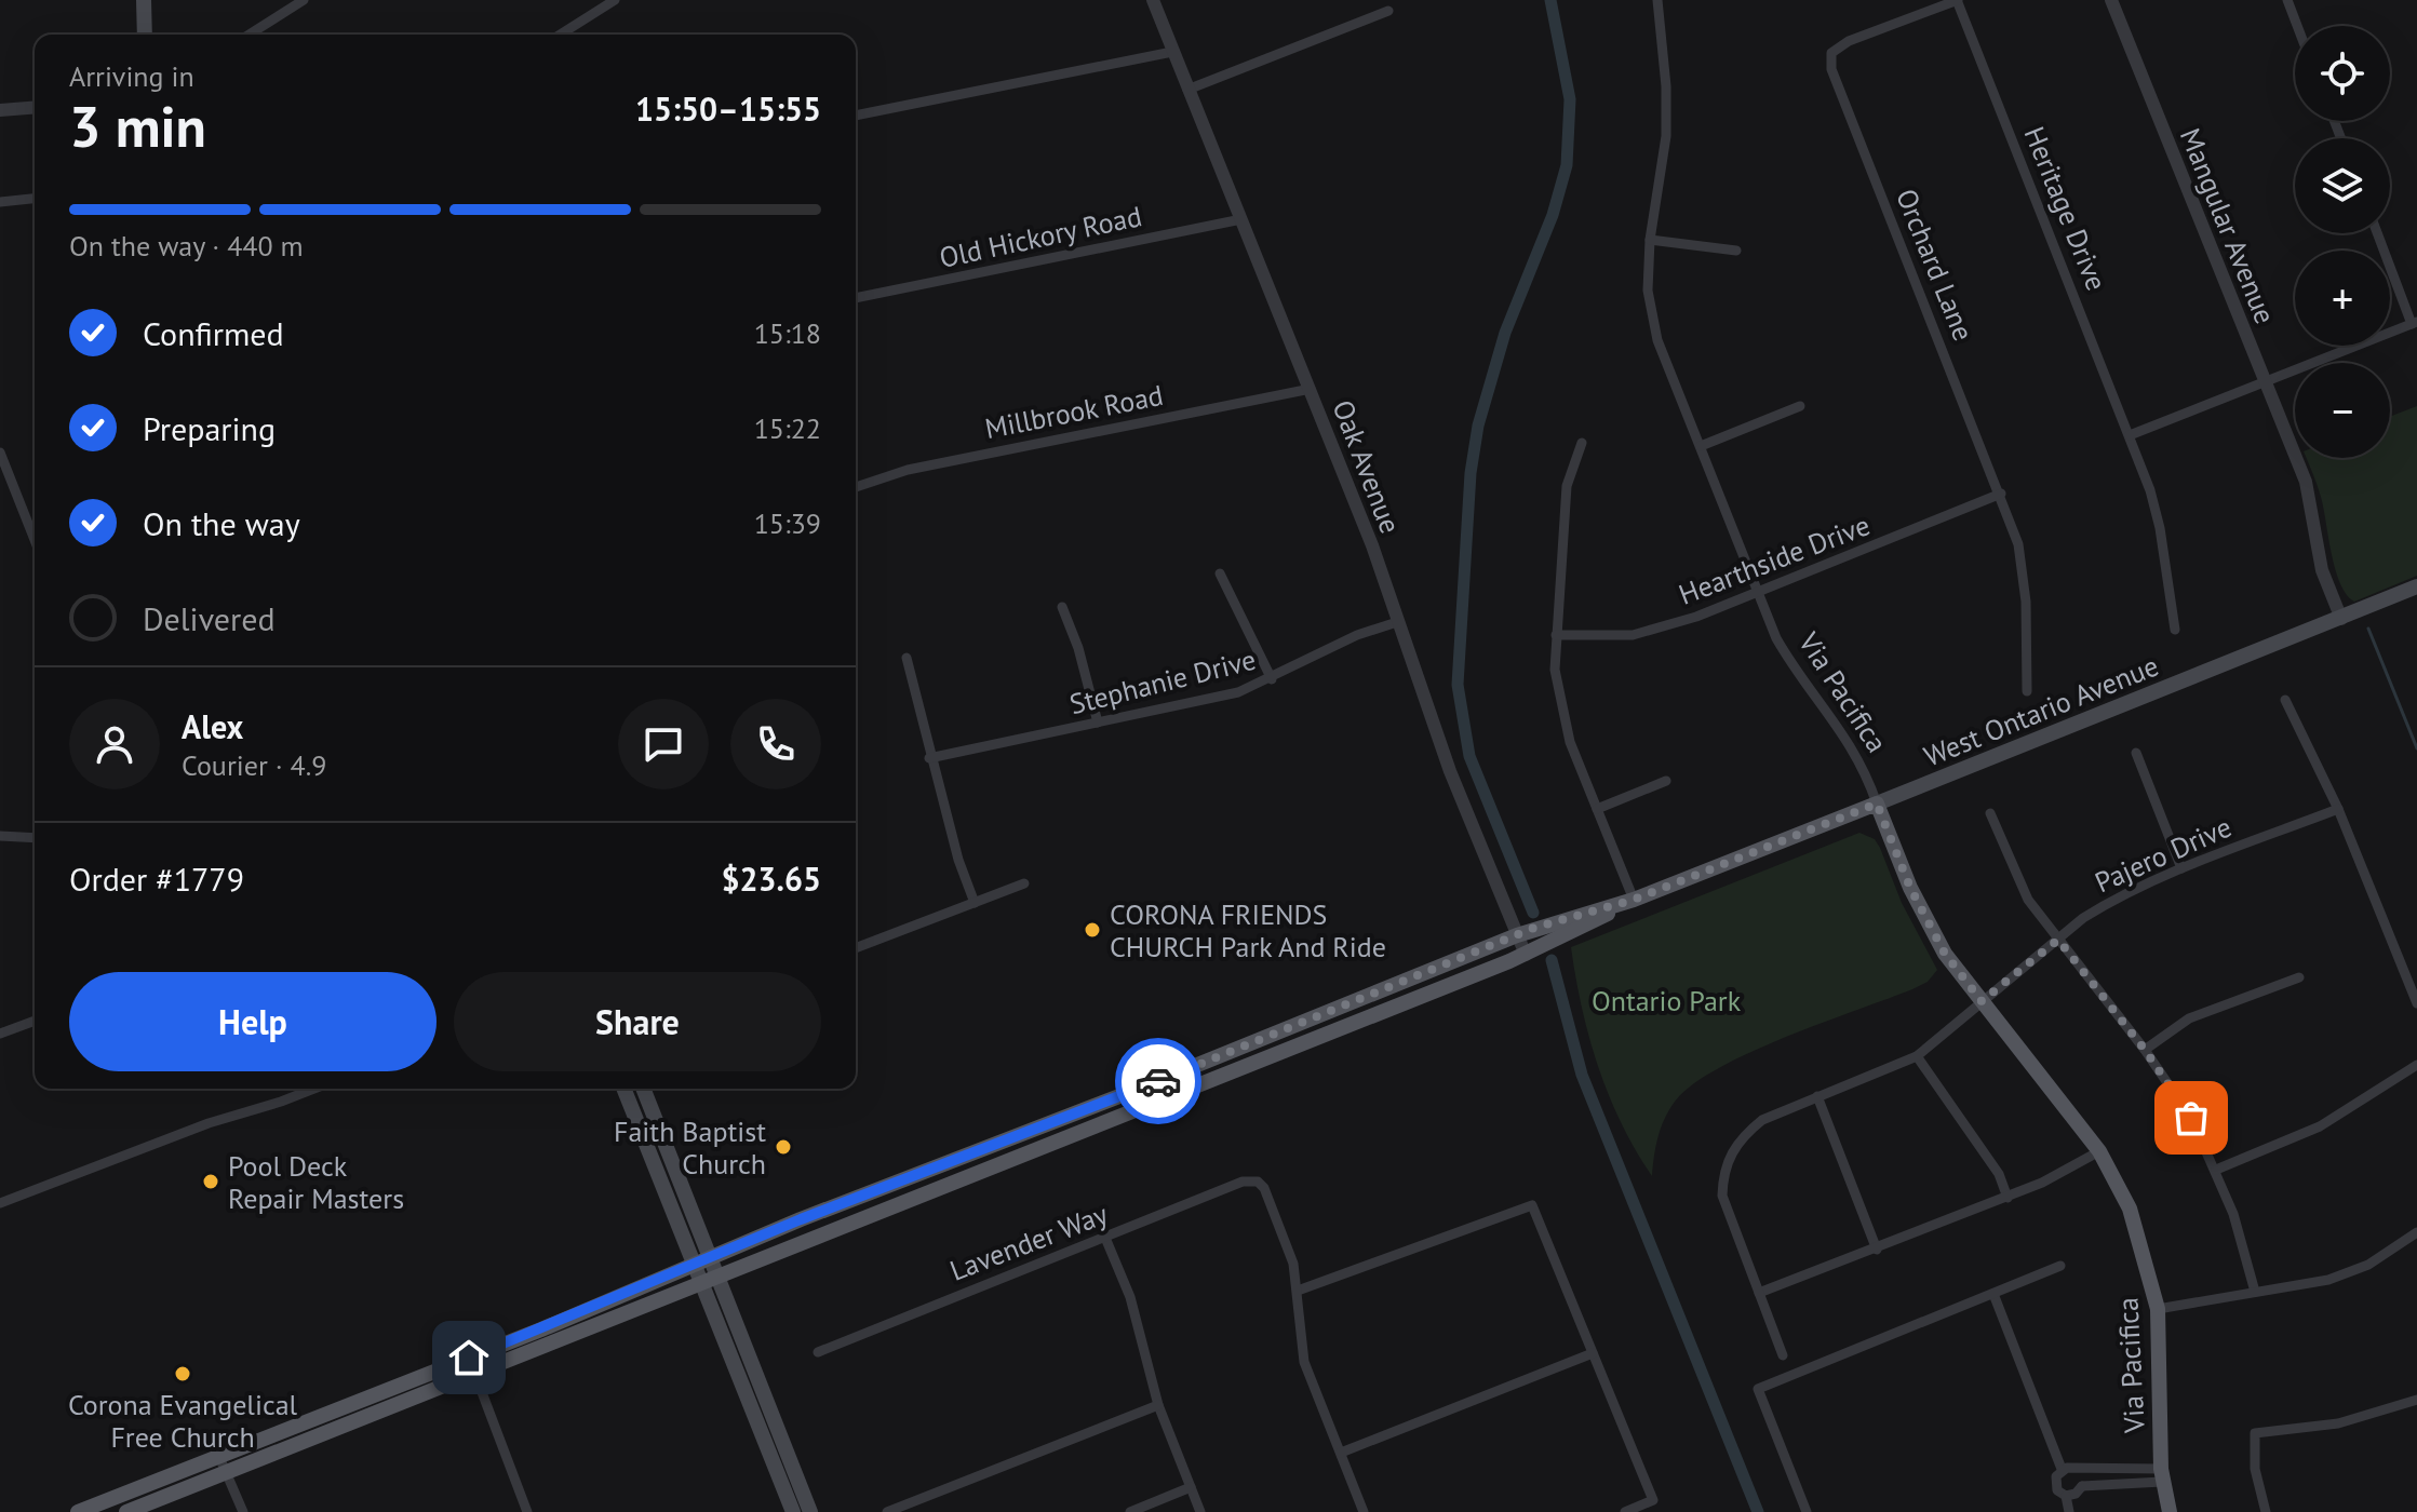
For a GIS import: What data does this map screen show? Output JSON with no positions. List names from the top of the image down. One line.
{"streets":{"main road":["Via Pacifica","West Ontario Avenue"],"street":["Heritage Drive","Mangular Avenue","Old Hickory Road","Orchard Lane","Millbrook Road","Oak Avenue","Hearthside Drive","Stephanie Drive","Pajero Drive","Lavender Way"]},"crossings":[["Heritage Drive","Orchard Lane"],["Mangular Avenue","West Ontario Avenue"],["Old Hickory Road","Oak Avenue"],["Orchard Lane","Hearthside Drive"],["Millbrook Road","Oak Avenue"],["Oak Avenue","Stephanie Drive"],["Oak Avenue","West Ontario Avenue"],["Hearthside Drive","Via Pacifica"],["Via Pacifica","West Ontario Avenue"],["Via Pacifica","Pajero Drive"]],"parks":["Ontario Park"],"places":["CORONA FRIENDS CHURCH Park And Ride","Faith Baptist Church","Pool Deck Repair Masters","Corona Evangelical Free Church"],"page":{"map_buttons":["+","−"],"heading":["3 min","Arriving in","15:50–15:55"],"panel":["Alex","Courier · 4.9","Order #1779","$23.65"],"bar":"On the way · 440 m","list":[["Confirmed","15:18"],["Preparing","15:22"],["On the way","15:39"],"Delivered"],"buttons":["Help","Share"]}}
